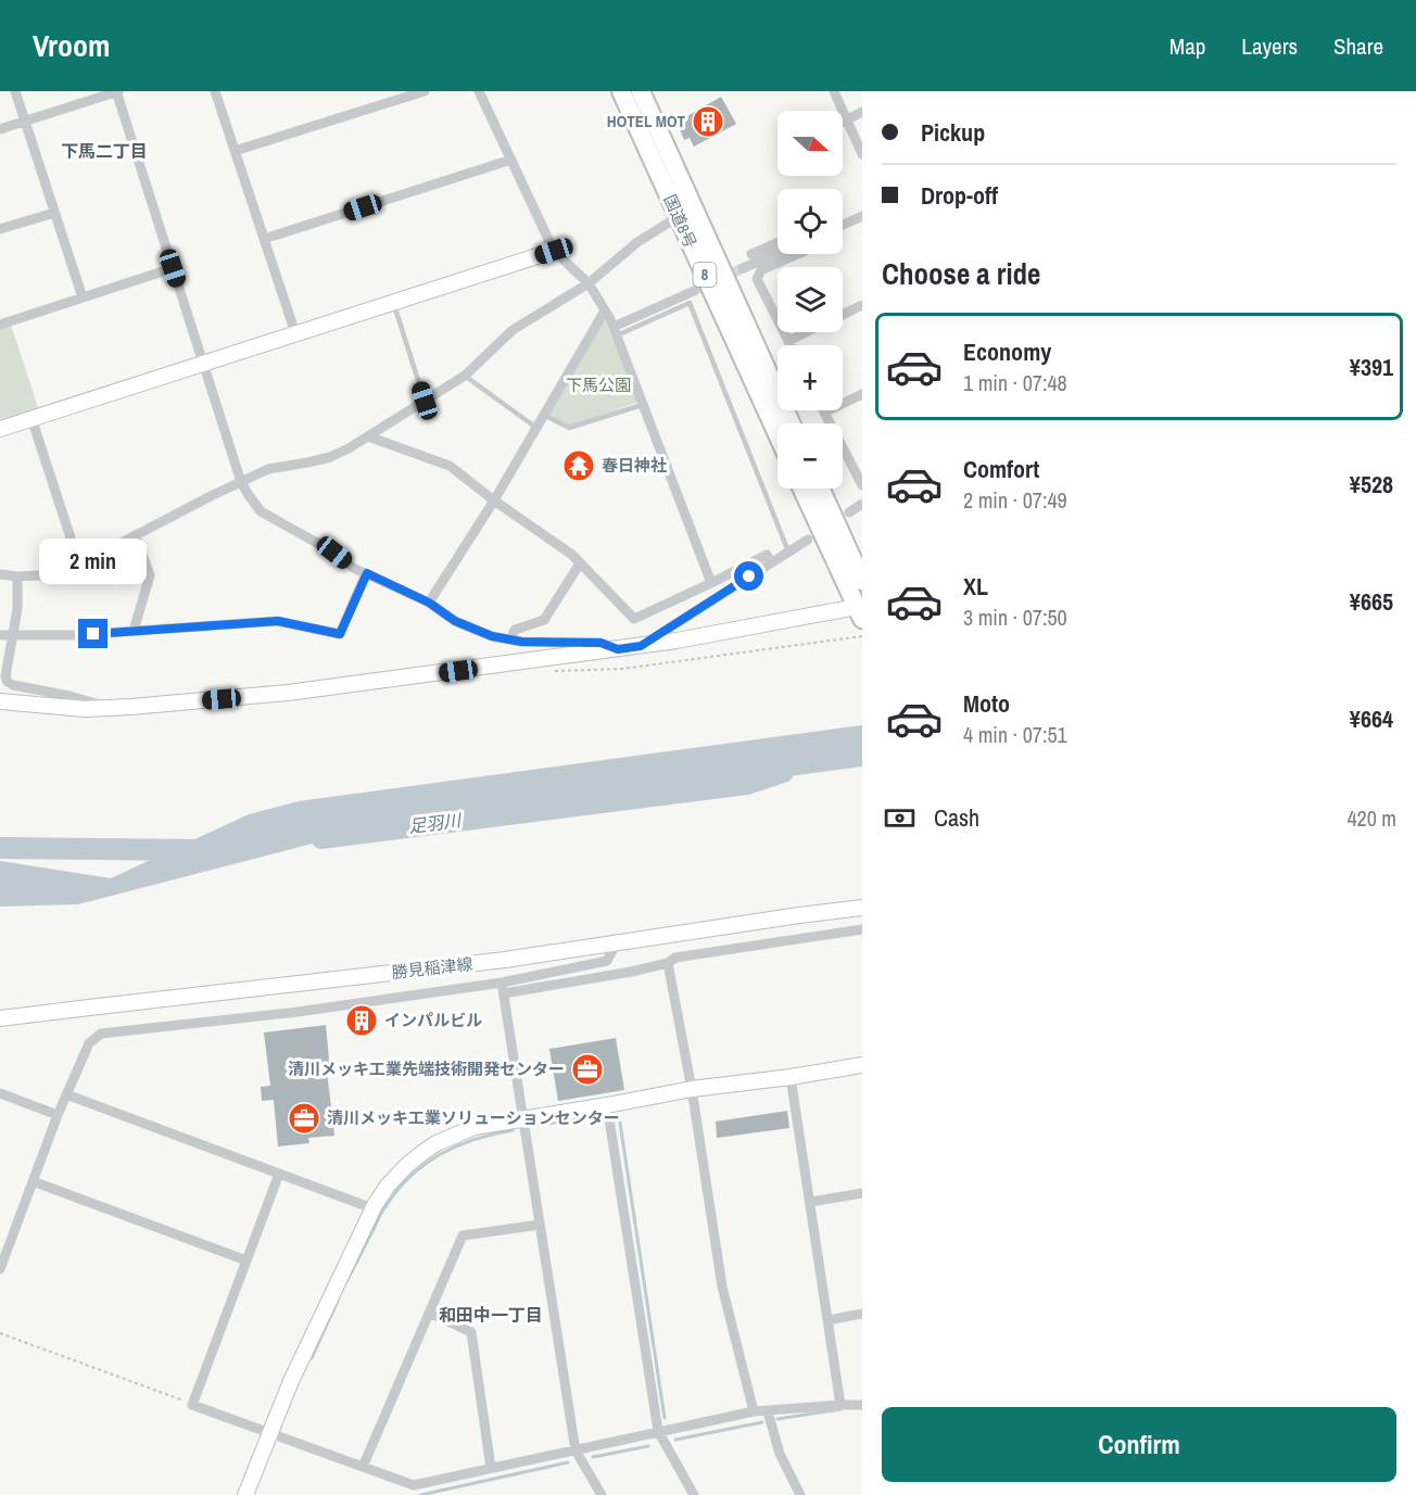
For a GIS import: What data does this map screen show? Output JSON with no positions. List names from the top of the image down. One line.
{"streets":{"highway":["国道8号","8"],"street":["勝見稲津線"]},"districts":["下馬二丁目","和田中一丁目"],"water":["足羽川"],"parks":["下馬公園"],"places":{"building":["HOTEL MOT","インパルビル"],"temple":["春日神社"],"office":["清川メッキ工業先端技術開発センター","清川メッキ工業ソリューションセンター"]},"north":"right","page":{"header":"Vroom","nav":["Map","Layers","Share"],"banner":["Pickup","Drop-off"],"map_buttons":["+","−"],"heading":"Choose a ride","list":[{"name":"Economy","note":"1 min · 07:48","value":"¥391"},{"name":"Comfort","note":"2 min · 07:49","value":"¥528"},{"name":"XL","note":"3 min · 07:50","value":"¥665"},{"name":"Moto","note":"4 min · 07:51","value":"¥664"}],"bubble":"2 min","pay":["Cash","420 m"],"buttons":"Confirm"}}
